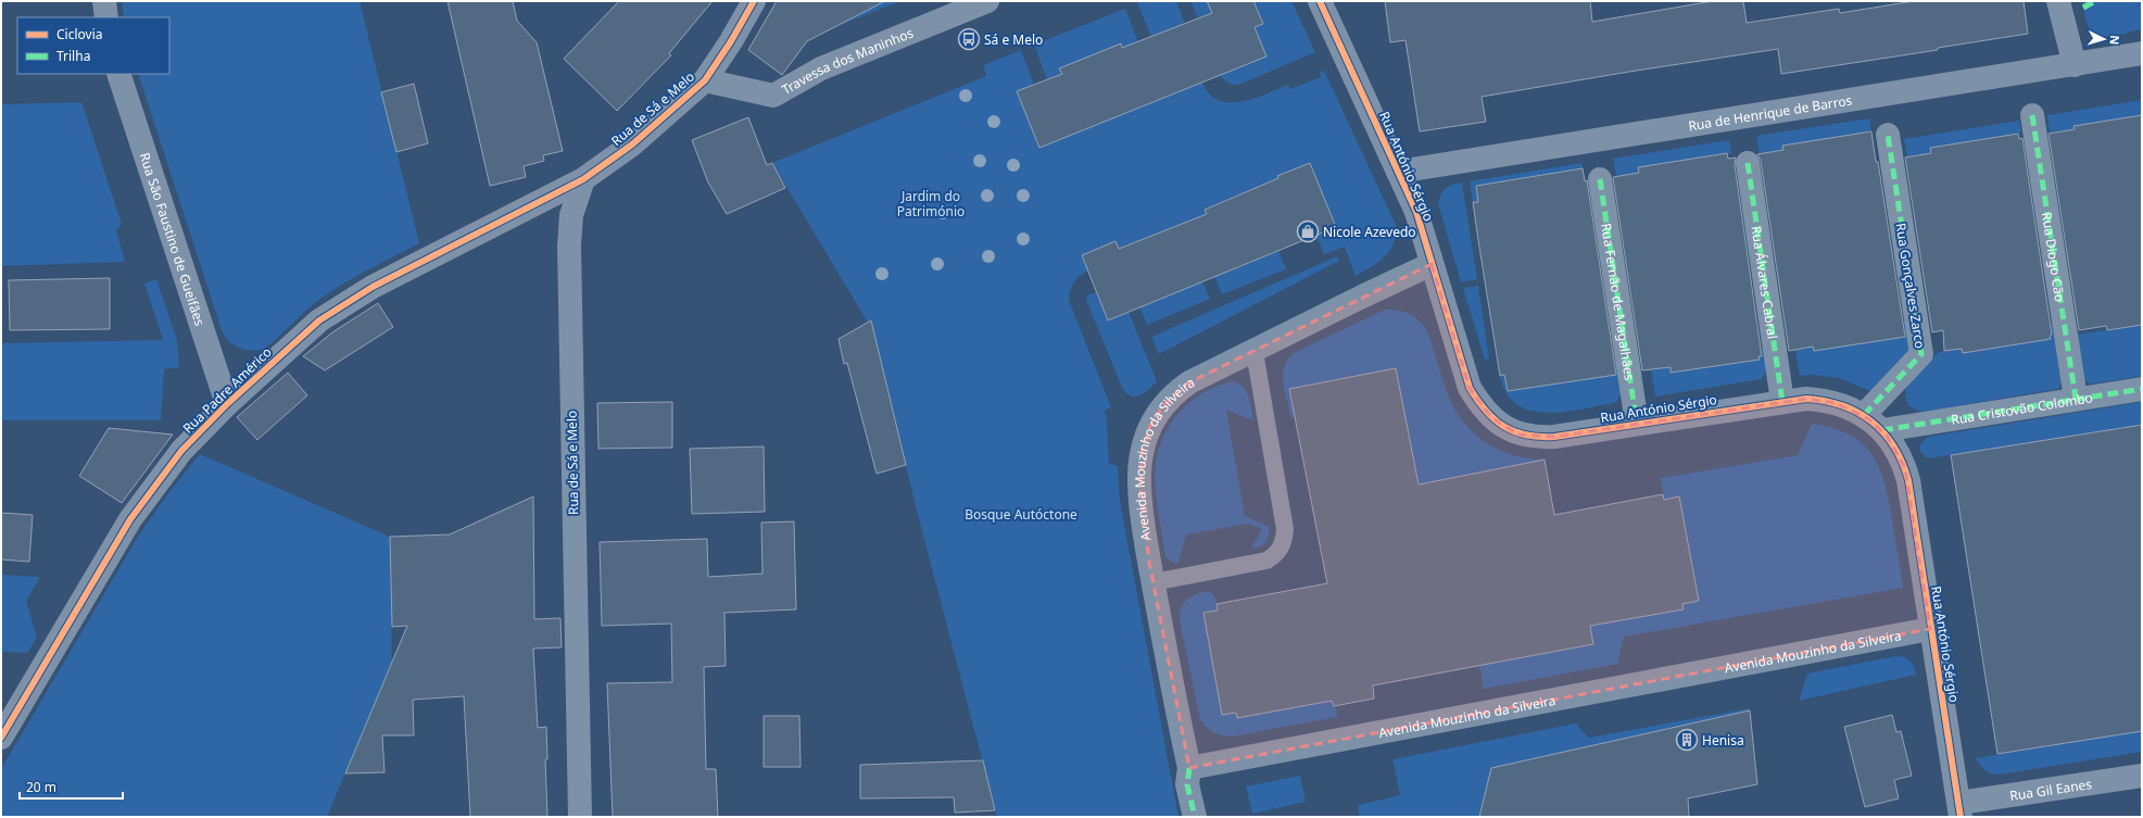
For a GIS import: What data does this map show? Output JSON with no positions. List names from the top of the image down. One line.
{"streets":{"street":["Travessa dos Maninhos","Rua de Sá e Melo","Rua de Henrique de Barros","Rua António Sérgio","Rua São Faustino de Gueifães","Rua Diogo Cão","Rua Álvares Cabral","Rua Gonçalves Zarco","Rua Fernão de Magalhães","Rua Padre Américo","Rua Cristovão Colombo","Avenida Mouzinho da Silveira","Rua Gil Eanes"]},"crossings":[["Travessa dos Maninhos","Rua de Sá e Melo"],["Rua de Sá e Melo","Rua Padre Américo"],["Rua de Henrique de Barros","Rua António Sérgio"],["Rua António Sérgio","Rua Álvares Cabral"],["Rua António Sérgio","Rua Gonçalves Zarco"],["Rua António Sérgio","Rua Fernão de Magalhães"],["Rua António Sérgio","Rua Cristovão Colombo"],["Rua António Sérgio","Avenida Mouzinho da Silveira"],["Rua António Sérgio","Rua Gil Eanes"],["Rua São Faustino de Gueifães","Rua Padre Américo"],["Rua Diogo Cão","Rua Cristovão Colombo"],["Rua Gonçalves Zarco","Rua Cristovão Colombo"]],"parks":["Jardim do Património","Bosque Autóctone"],"places":{"bus stop":["Sá e Melo"],"shop":["Nicole Azevedo"],"building":["Henisa"]},"legend":["Ciclovia","Trilha"],"scale_bar":"20 m","north":"right"}
